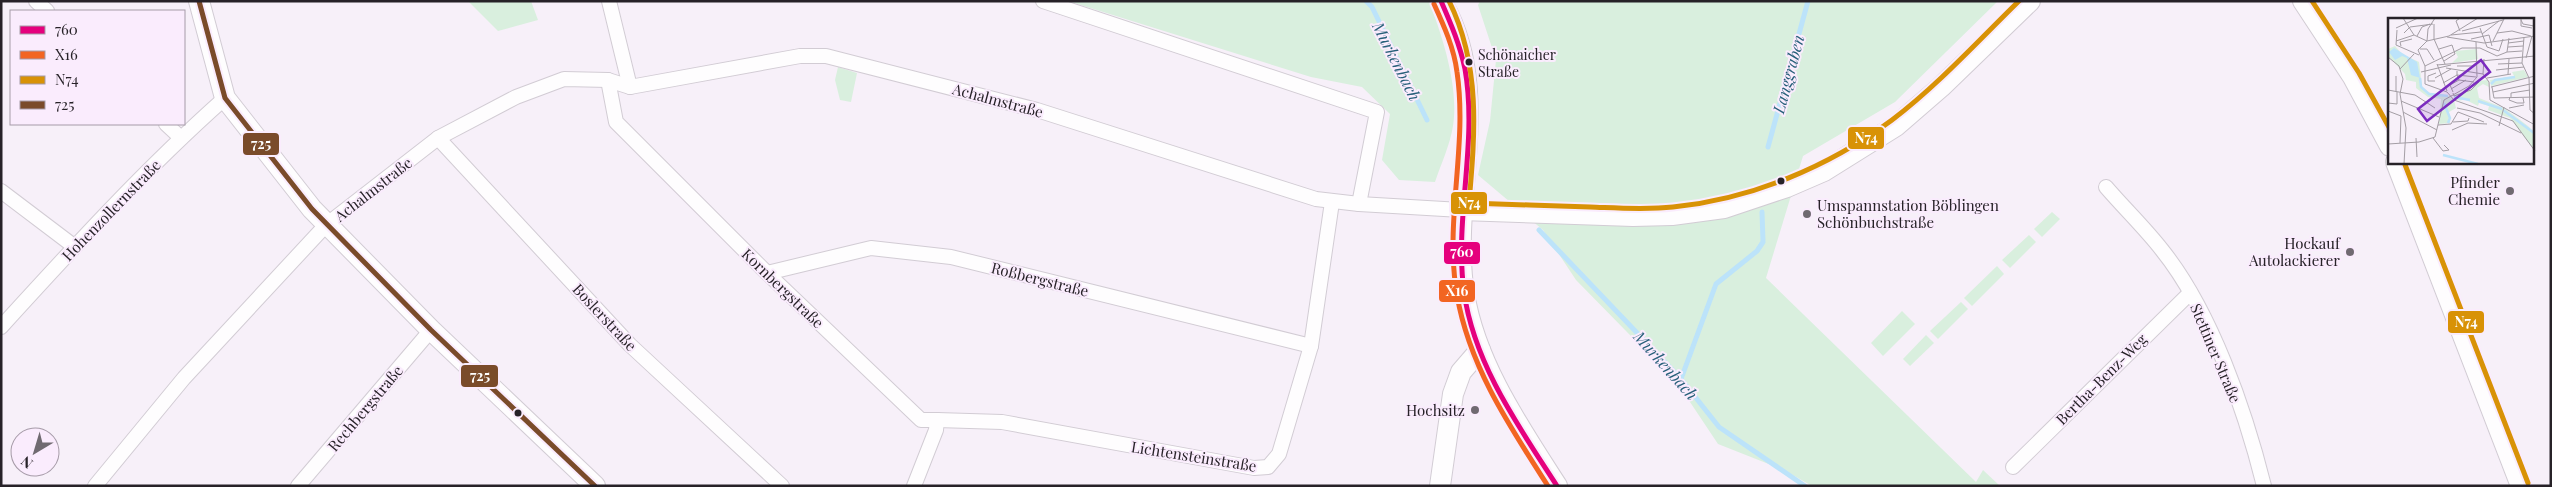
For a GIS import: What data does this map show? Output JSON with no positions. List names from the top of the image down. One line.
{"streets":{"street":["Achalmstraße","Hohenzollernstraße","Roßbergstraße","Kornbergstraße","Boslerstraße","Stettiner Straße","Bertha-Benz-Weg","Rechbergstraße","Lichtensteinstraße"]},"crossings":[["Achalmstraße","Kornbergstraße"],["Achalmstraße","Boslerstraße"],["Achalmstraße","Lichtensteinstraße"],["Roßbergstraße","Kornbergstraße"],["Roßbergstraße","Lichtensteinstraße"],["Kornbergstraße","Lichtensteinstraße"],["Stettiner Straße","Bertha-Benz-Weg"]],"water":["Murkenbach","Langgraben"],"places":["Schönaicher Straße","Pfinder Chemie","Umspannstation Böblingen Schönbuchstraße","Hockauf Autolackierer","Hochsitz"],"lines":["transit line 760","transit line N74","transit line 725","transit line X16"],"legend":["760","X16","N74","725"],"north":"bottom left"}
